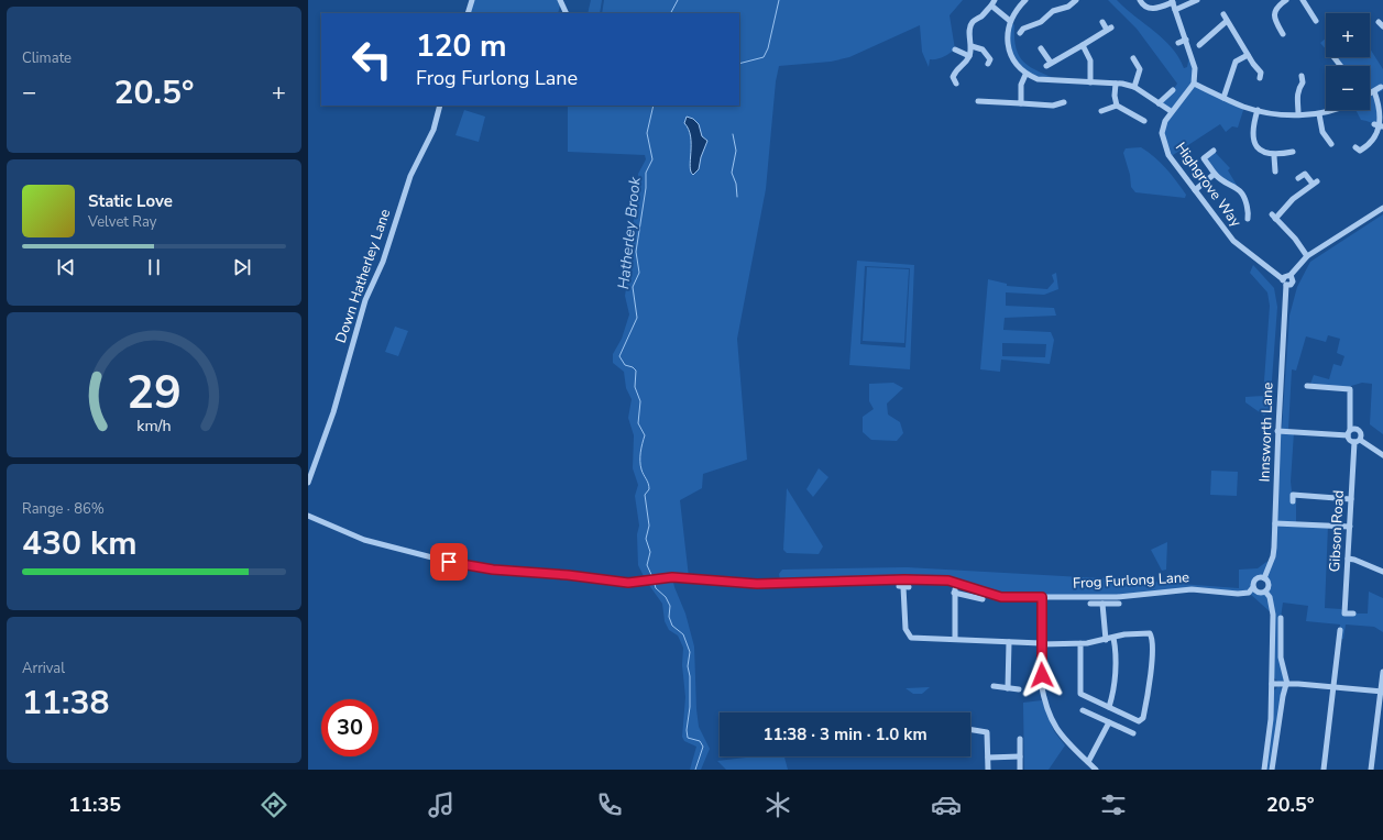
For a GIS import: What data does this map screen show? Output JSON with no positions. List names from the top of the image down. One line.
{"streets":{"street":["Highgrove Way","Down Hatherley Lane","Innsworth Lane","Gibson Road","Frog Furlong Lane"]},"crossings":[["Highgrove Way","Innsworth Lane"],["Innsworth Lane","Frog Furlong Lane"]],"water":["Hatherley Brook"],"page":{"tile":["Climate",["Range · 86%","430 km"],["Arrival","11:38"]],"map_buttons":["+","−"],"turn":["120 m","Frog Furlong Lane"],"heat":["−","20.5°","+"],"song":["Static Love","Velvet Ray"],"limit":"30","trip":"11:38 · 3 min · 1.0 km","tabs":["11:35","20.5°"],"gauge":["29","km/h"]}}
